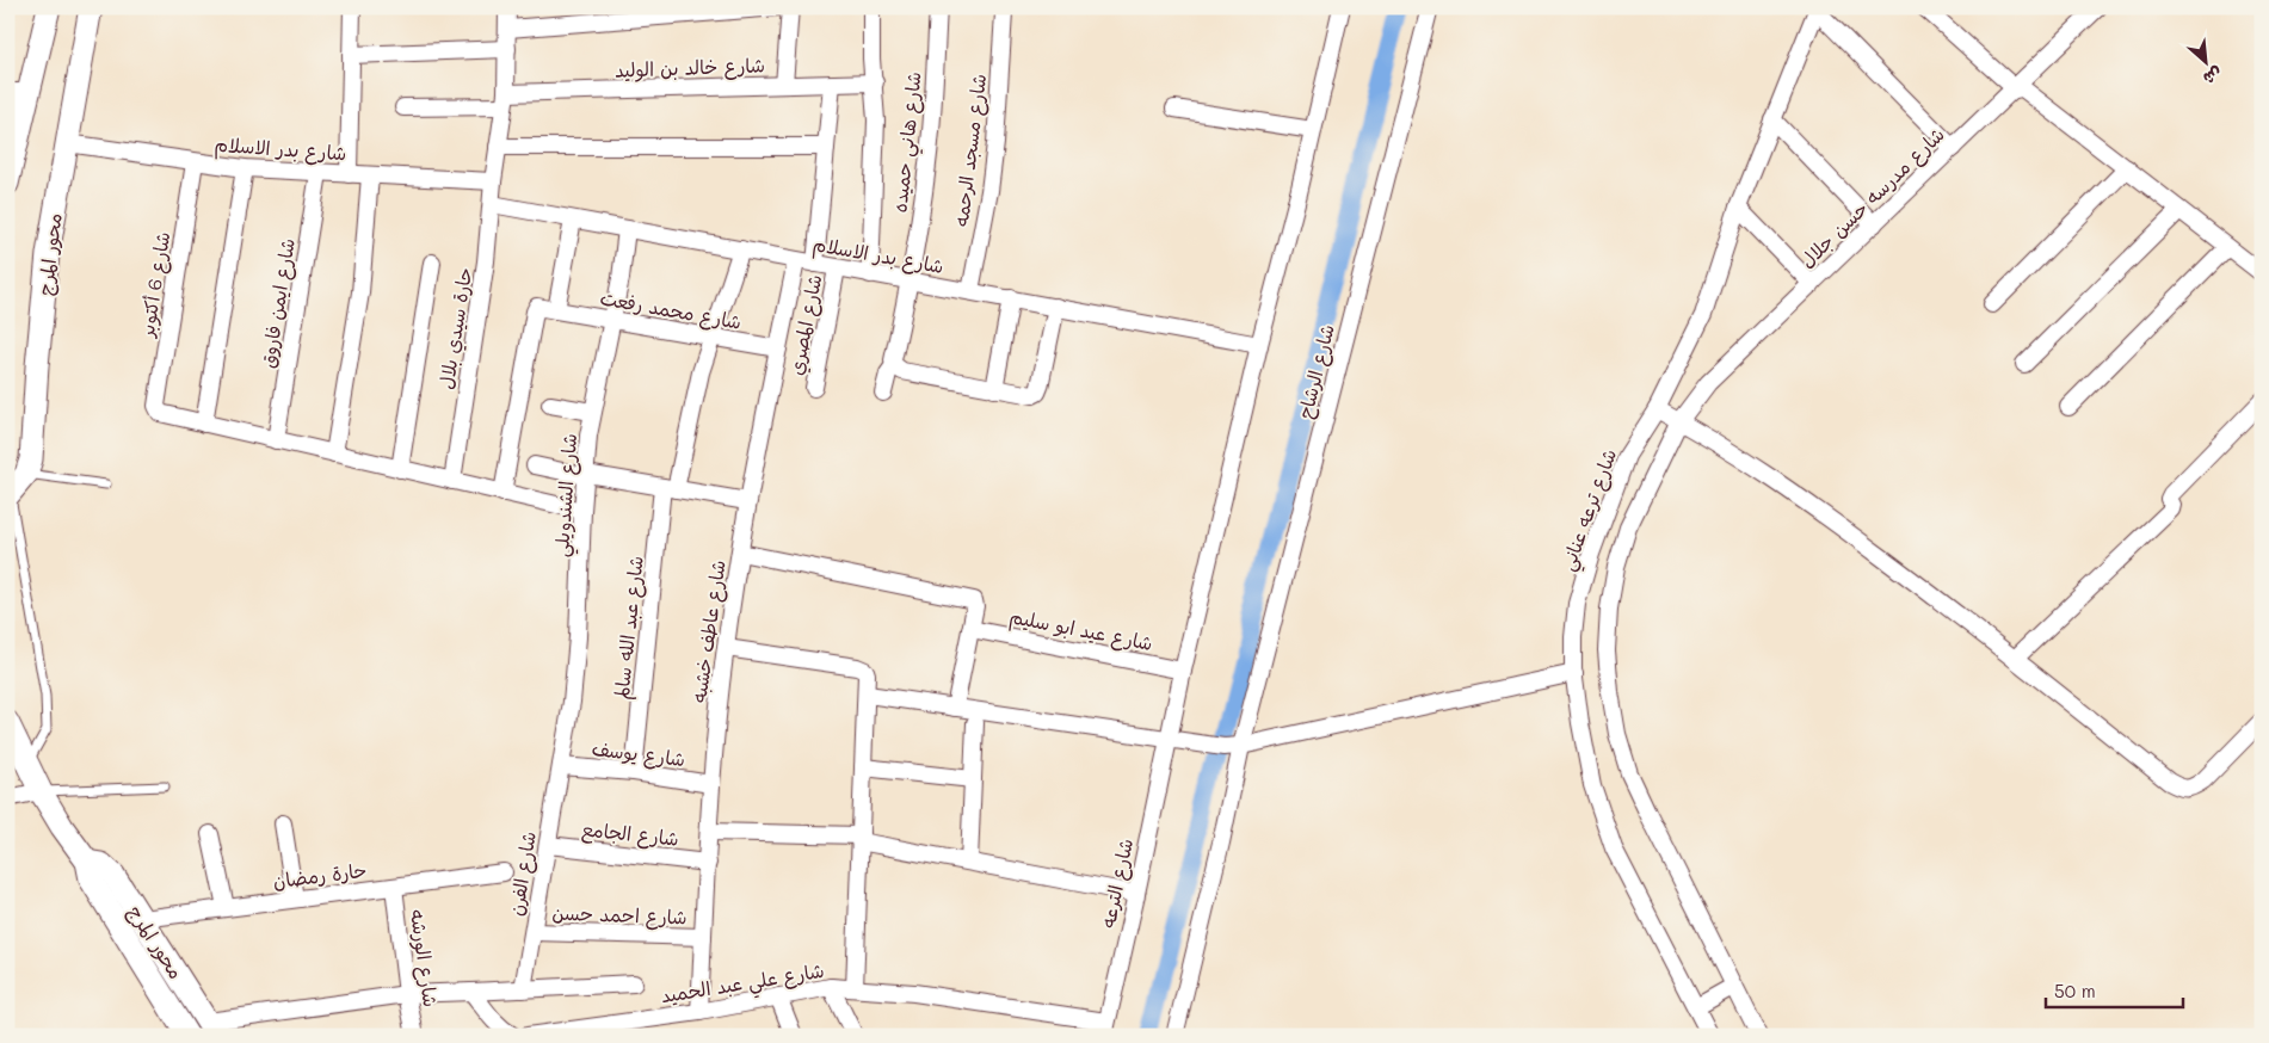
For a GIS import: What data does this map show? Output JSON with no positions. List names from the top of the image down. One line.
{"streets":{"main road":["محور المرج"],"street":["شارع خالد بن الوليد","شارع هاني حميده","شارع بدر الاسلام","شارع مسجد الرحمه","شارع مدرسه حسن جلال","شارع 6 أكتوبر","شارع ايمن فاروق","شارع محمد رفعت","شارع المصري","حارة سيدي بلال","شارع الرشاح","شارع الشندويلي","شارع ترعه عناني","شارع عبد الله سالم","شارع عيد ابو سليم","شارع عاطف خشبه","شارع يوسف","شارع الجامع","شارع الفرن","حارة رمضان","شارع الترعه","شارع احمد حسن","شارع الورشه","شارع علي عبد الحميد"]},"crossings":[["شارع خالد بن الوليد","حارة سيدي بلال"],["شارع هاني حميده","شارع بدر الاسلام"],["شارع بدر الاسلام","شارع مسجد الرحمه"],["شارع بدر الاسلام","محور المرج"],["شارع بدر الاسلام","شارع 6 أكتوبر"],["شارع بدر الاسلام","شارع ايمن فاروق"],["شارع بدر الاسلام","شارع المصري"],["شارع بدر الاسلام","حارة سيدي بلال"],["شارع بدر الاسلام","شارع الشندويلي"],["شارع بدر الاسلام","شارع عبد الله سالم"],["شارع بدر الاسلام","شارع عاطف خشبه"],["محور المرج","حارة رمضان"],["شارع محمد رفعت","شارع الشندويلي"],["شارع محمد رفعت","شارع عبد الله سالم"],["شارع محمد رفعت","شارع عاطف خشبه"],["شارع الشندويلي","شارع يوسف"],["شارع الشندويلي","شارع الفرن"],["شارع عبد الله سالم","شارع يوسف"],["شارع عاطف خشبه","شارع يوسف"],["شارع عاطف خشبه","شارع الجامع"],["شارع عاطف خشبه","شارع احمد حسن"],["شارع عاطف خشبه","شارع علي عبد الحميد"],["شارع يوسف","شارع الفرن"],["شارع الجامع","شارع الفرن"],["شارع الفرن","شارع احمد حسن"],["حارة رمضان","شارع الورشه"],["شارع الترعه","شارع علي عبد الحميد"]],"scale_bar":"50 m","north":"bottom right"}
